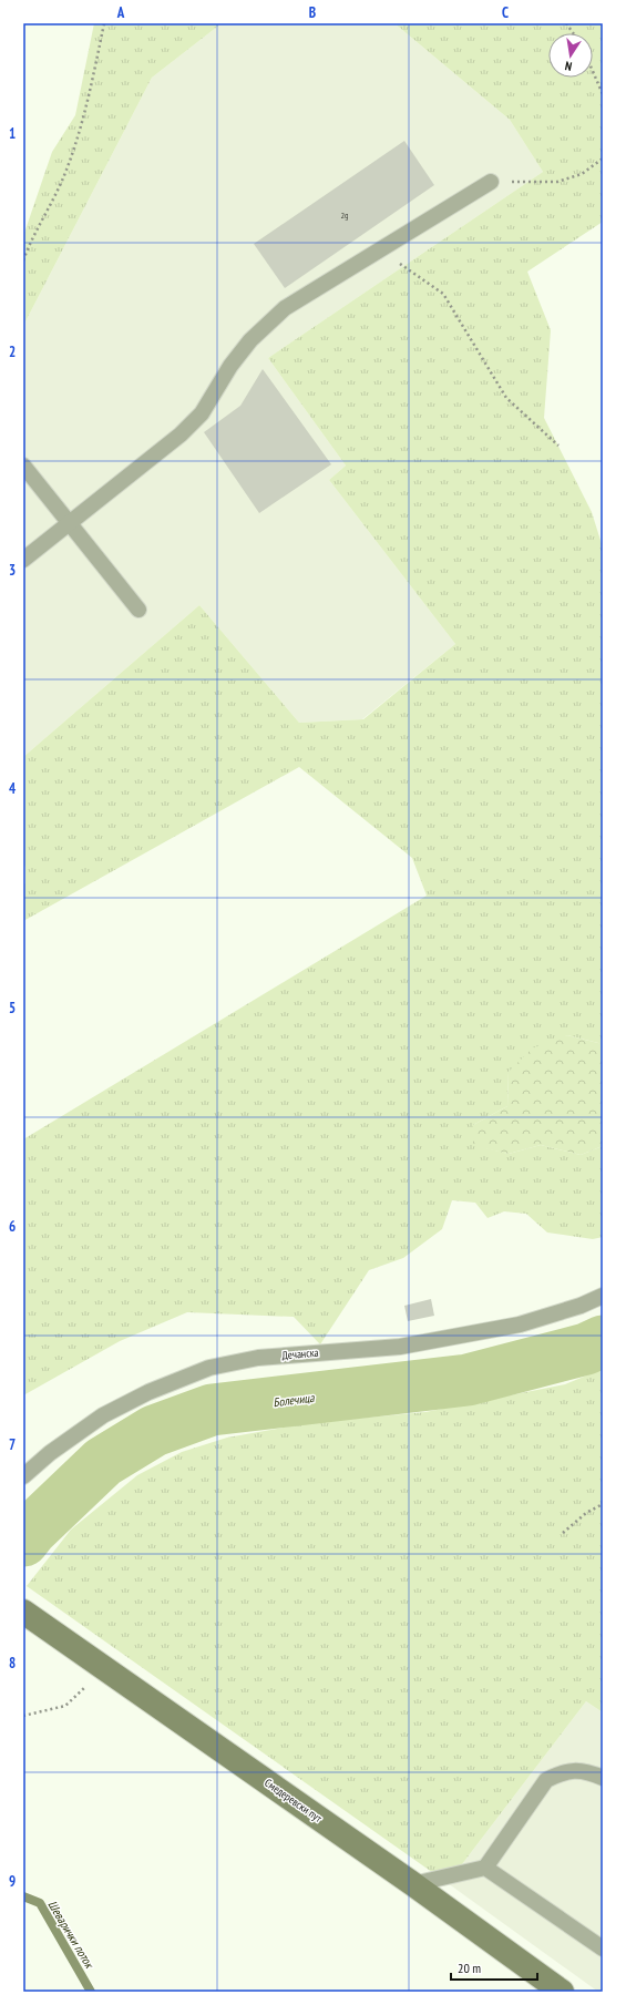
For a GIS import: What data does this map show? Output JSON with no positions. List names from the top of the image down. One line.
{"streets":{"main road":["Смедеревски пут"],"lane":["Дечанска"]},"water":["Болечица","Шеварички поток"],"house_numbers":["2g"],"scale_bar":"20 m","north":"bottom","grid":{"columns":["A","B","C"],"rows":["1","2","3","4","5","6","7","8","9"]}}
